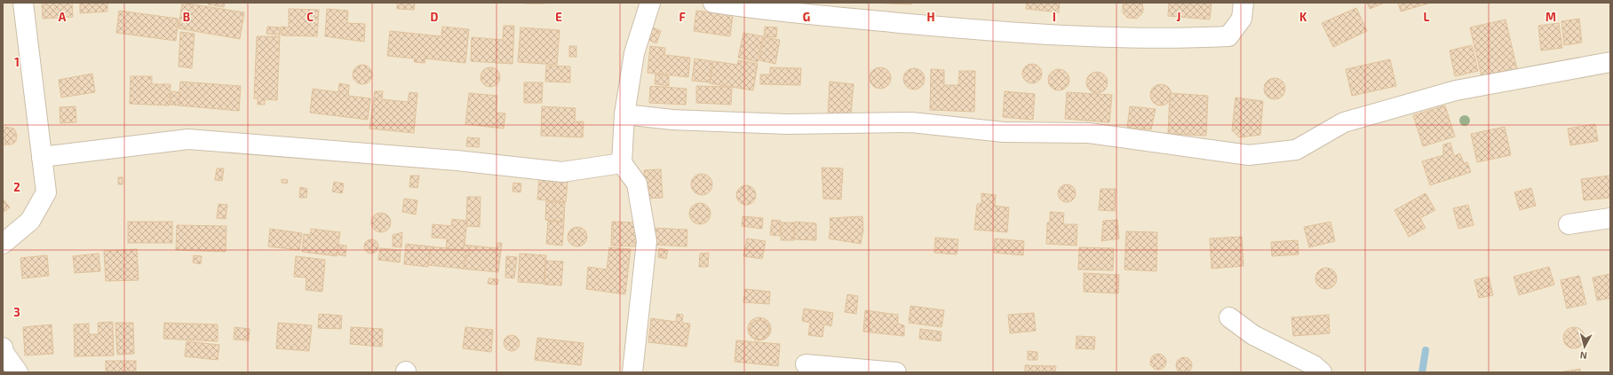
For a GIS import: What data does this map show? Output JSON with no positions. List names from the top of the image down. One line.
{"north":"bottom","grid":{"columns":["A","B","C","D","E","F","G","H","I","J","K","L","M"],"rows":["1","2","3"]}}
